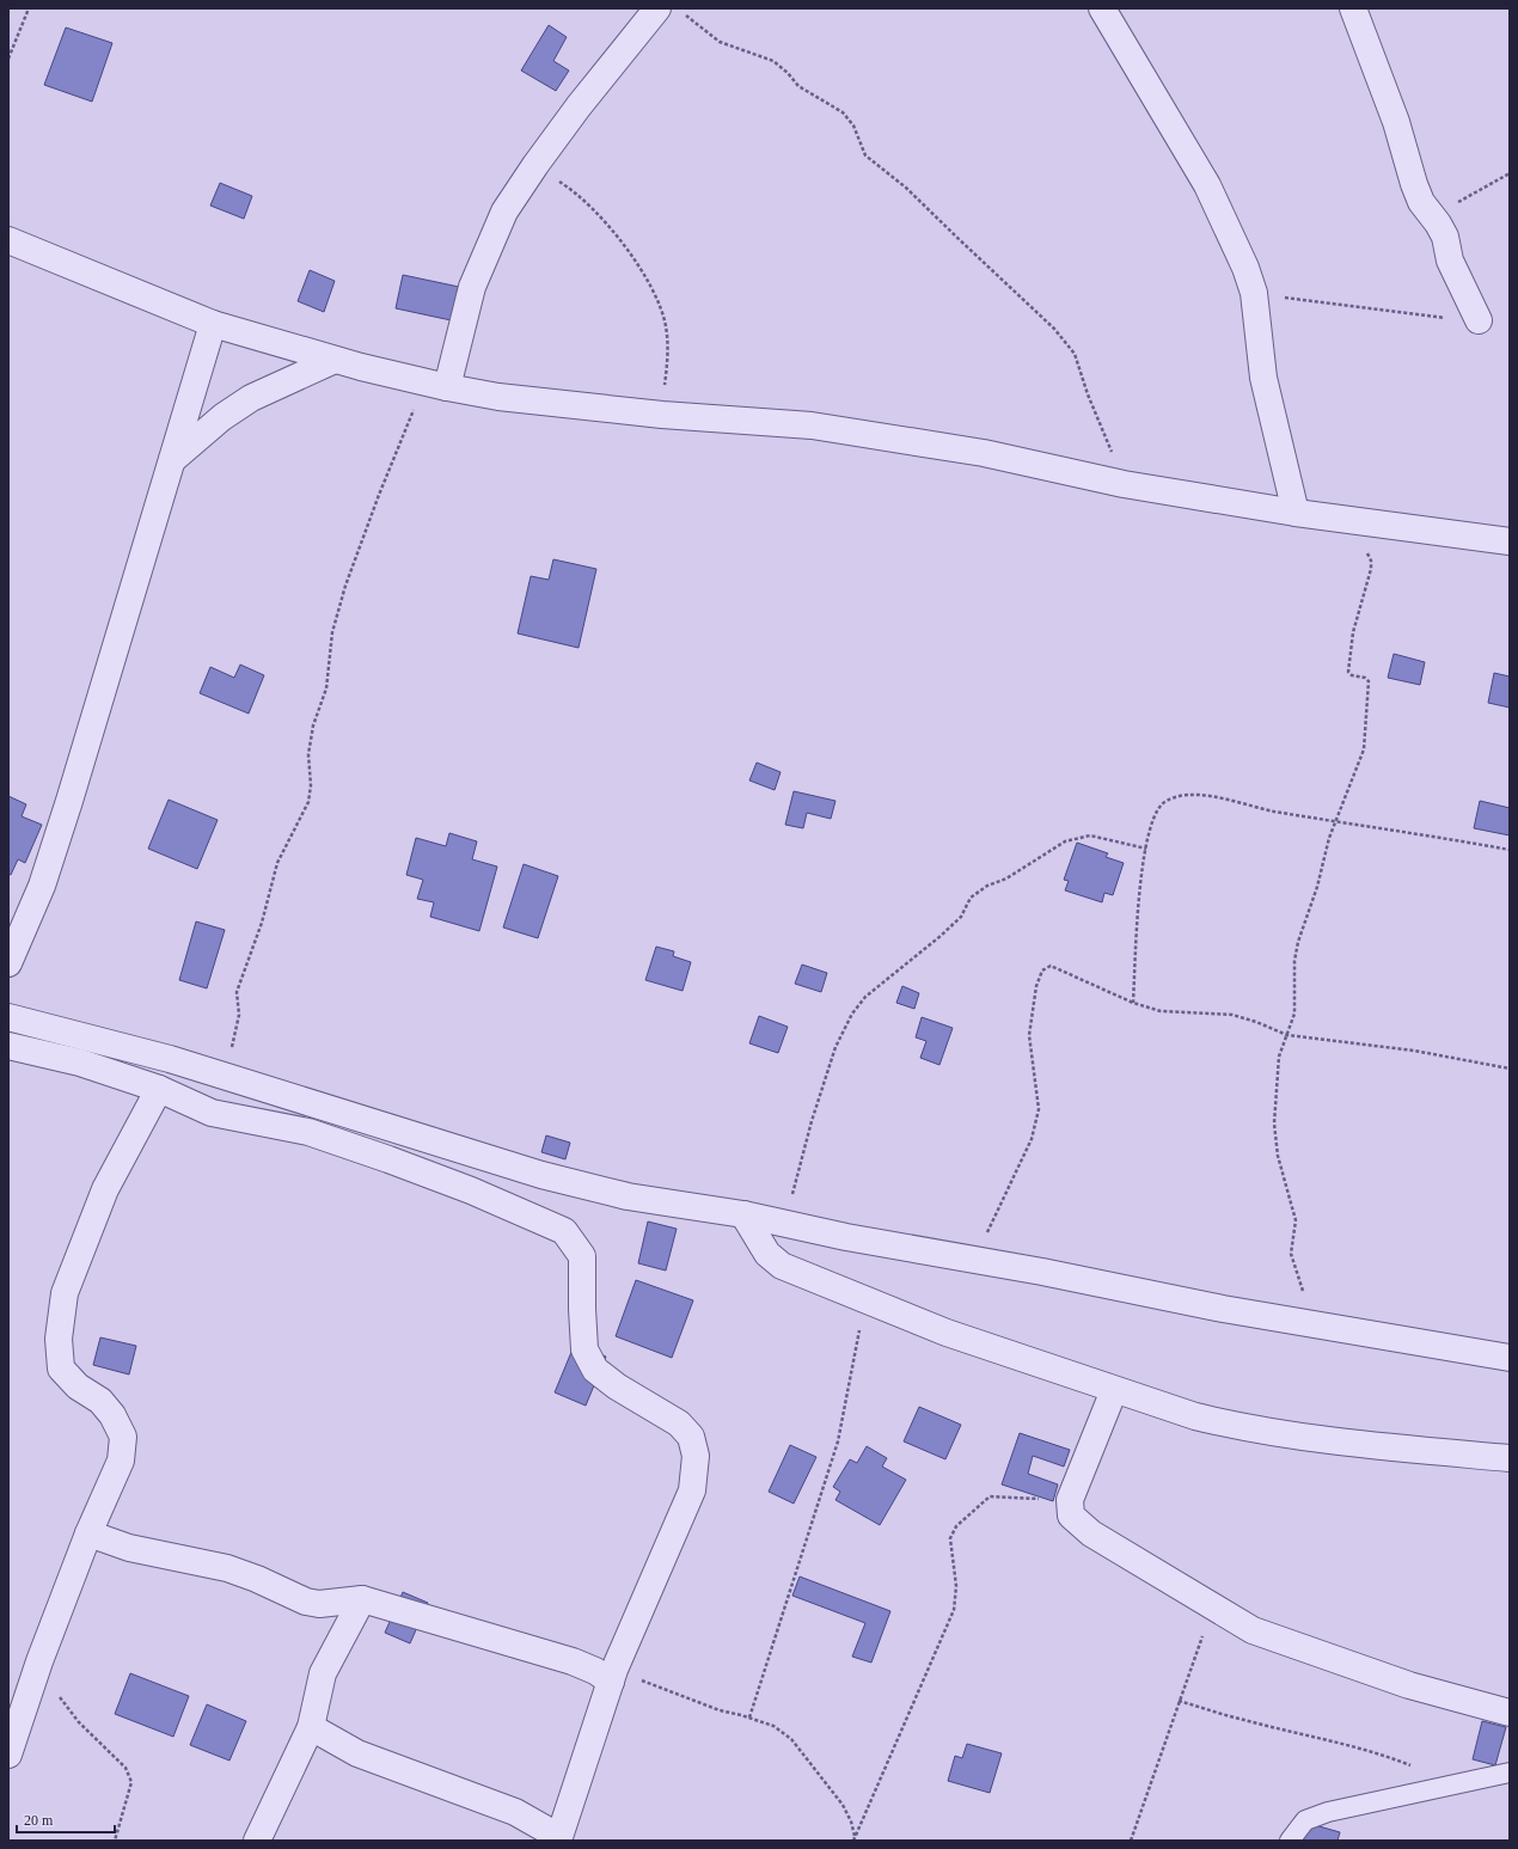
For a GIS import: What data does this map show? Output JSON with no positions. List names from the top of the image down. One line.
{"scale_bar":"20 m"}
